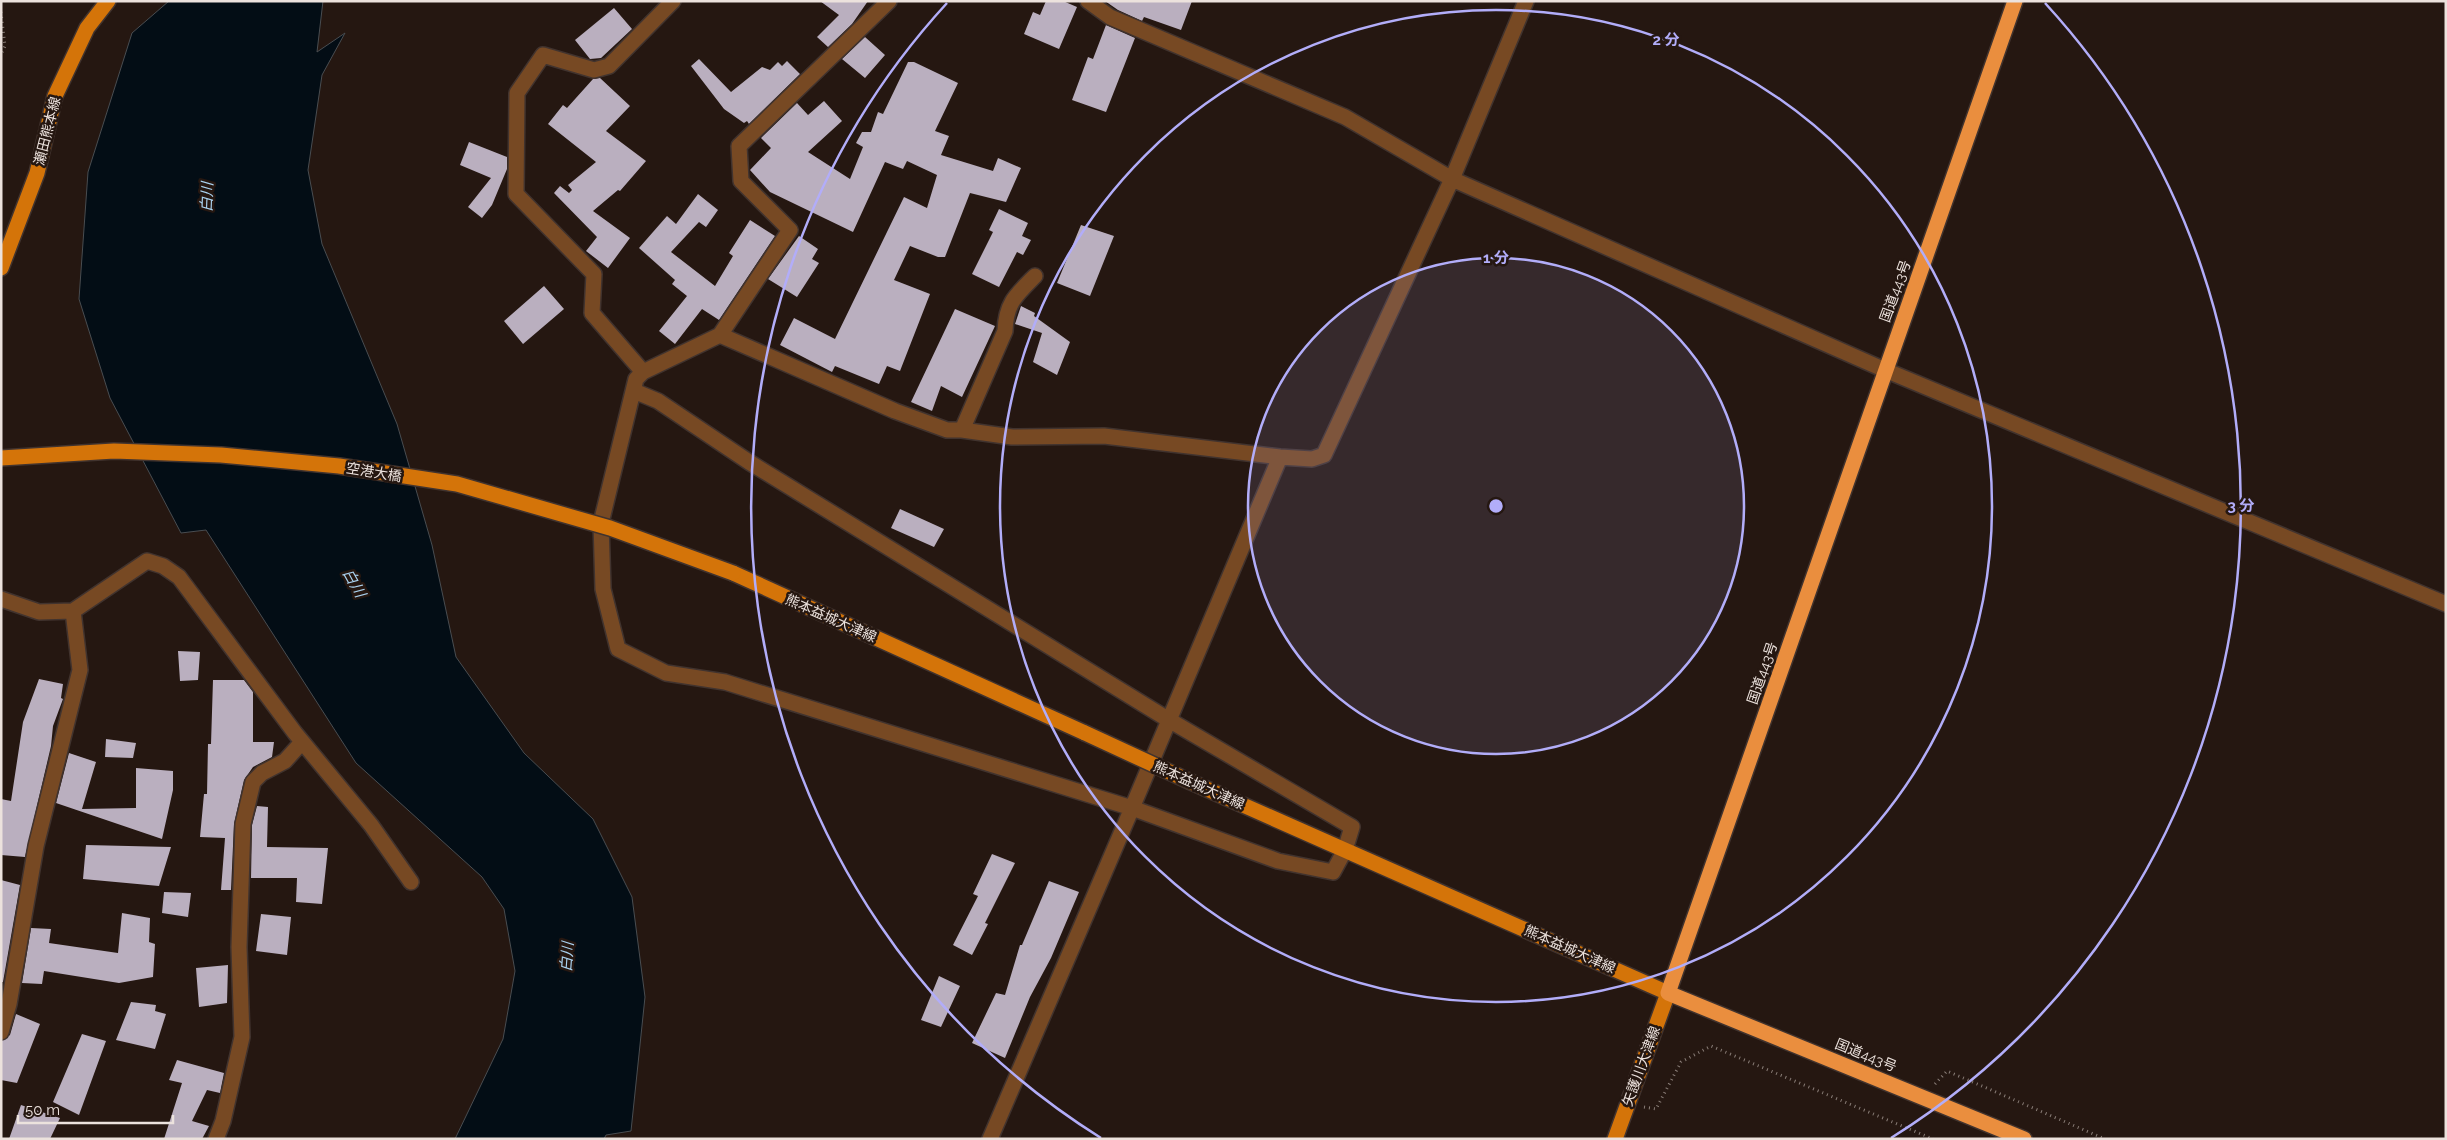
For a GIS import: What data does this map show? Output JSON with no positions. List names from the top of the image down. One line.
{"streets":{"highway":["国道443号"],"main road":["瀬田熊本線","空港大橋","熊本益城大津線","矢護川大津線"]},"crossings":[["国道443号","熊本益城大津線"],["国道443号","矢護川大津線"],["空港大橋","熊本益城大津線"],["熊本益城大津線","矢護川大津線"]],"water":["白川"],"scale_bar":"50 m","rings":["2 分","1 分","3 分"]}
